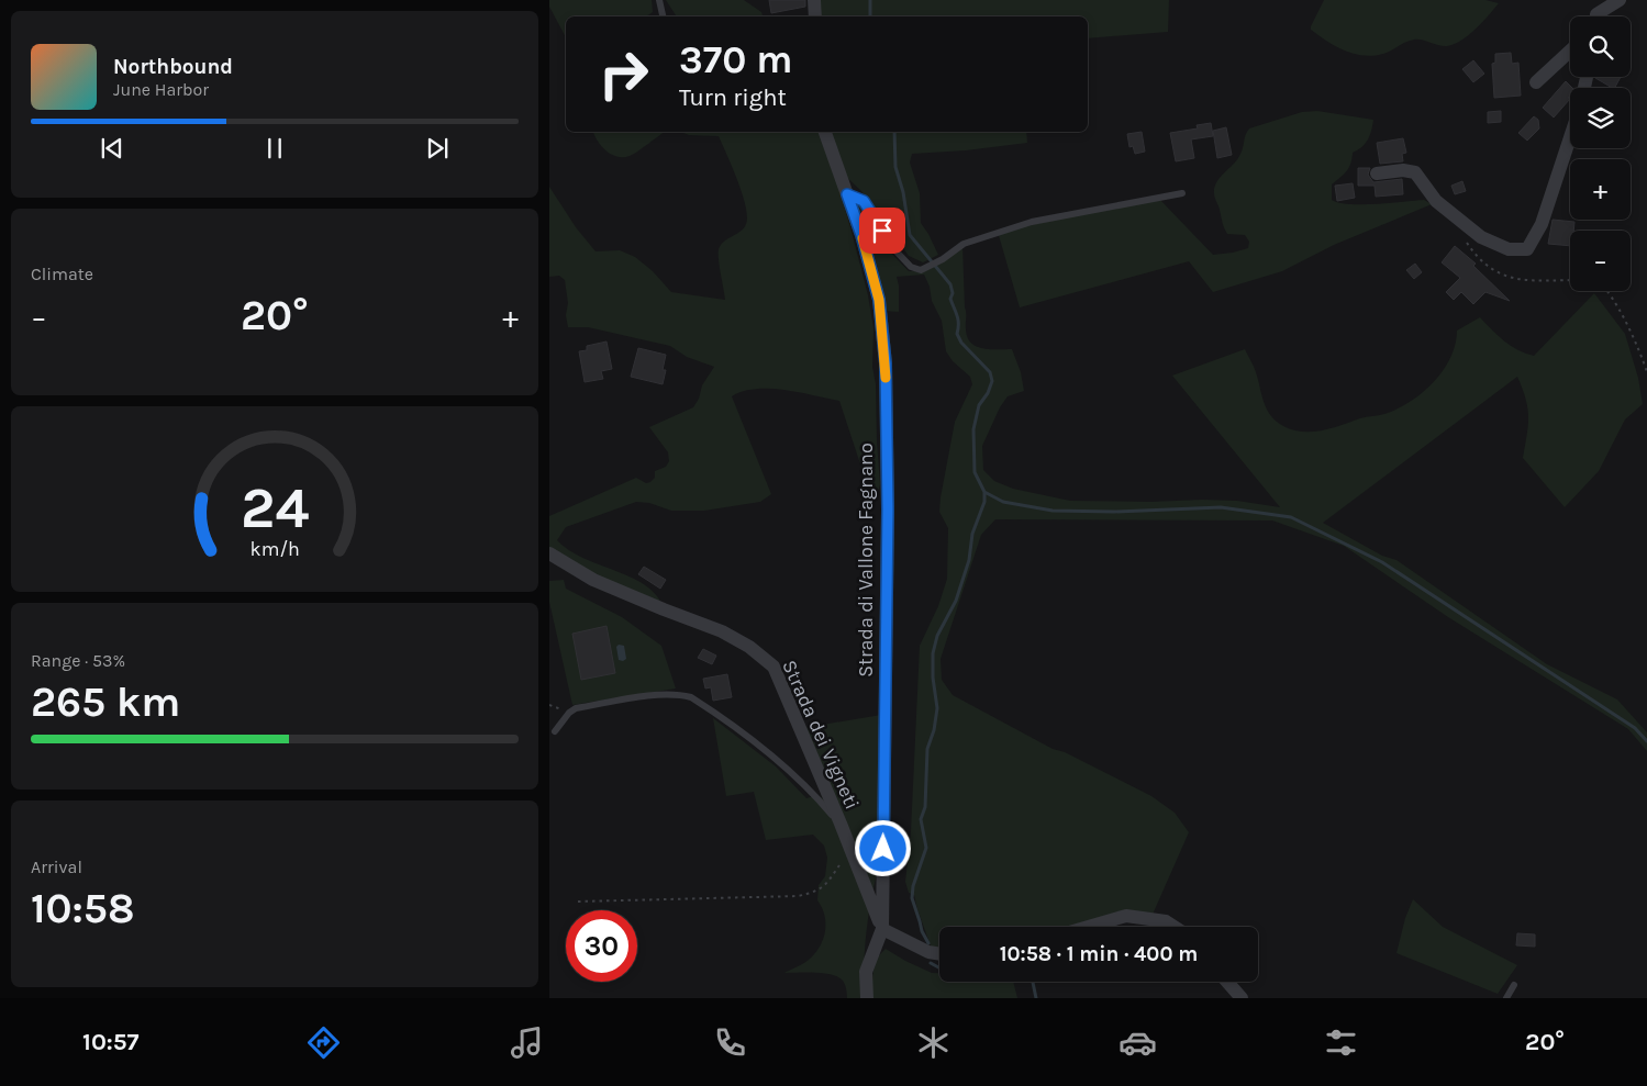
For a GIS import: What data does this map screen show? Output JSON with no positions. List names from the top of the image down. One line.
{"streets":{"street":["Strada di Vallone Fagnano","Strada dei Vigneti"]},"crossings":[["Strada di Vallone Fagnano","Strada dei Vigneti"]],"page":{"map_buttons":["+","−"],"turn":["370 m","Turn right"],"song":["Northbound","June Harbor"],"tile":["Climate",["Range · 53%","265 km"],["Arrival","10:58"]],"heat":["−","20°","+"],"limit":"30","trip":"10:58 · 1 min · 400 m","tabs":["10:57","20°"],"gauge":["24","km/h"]}}
